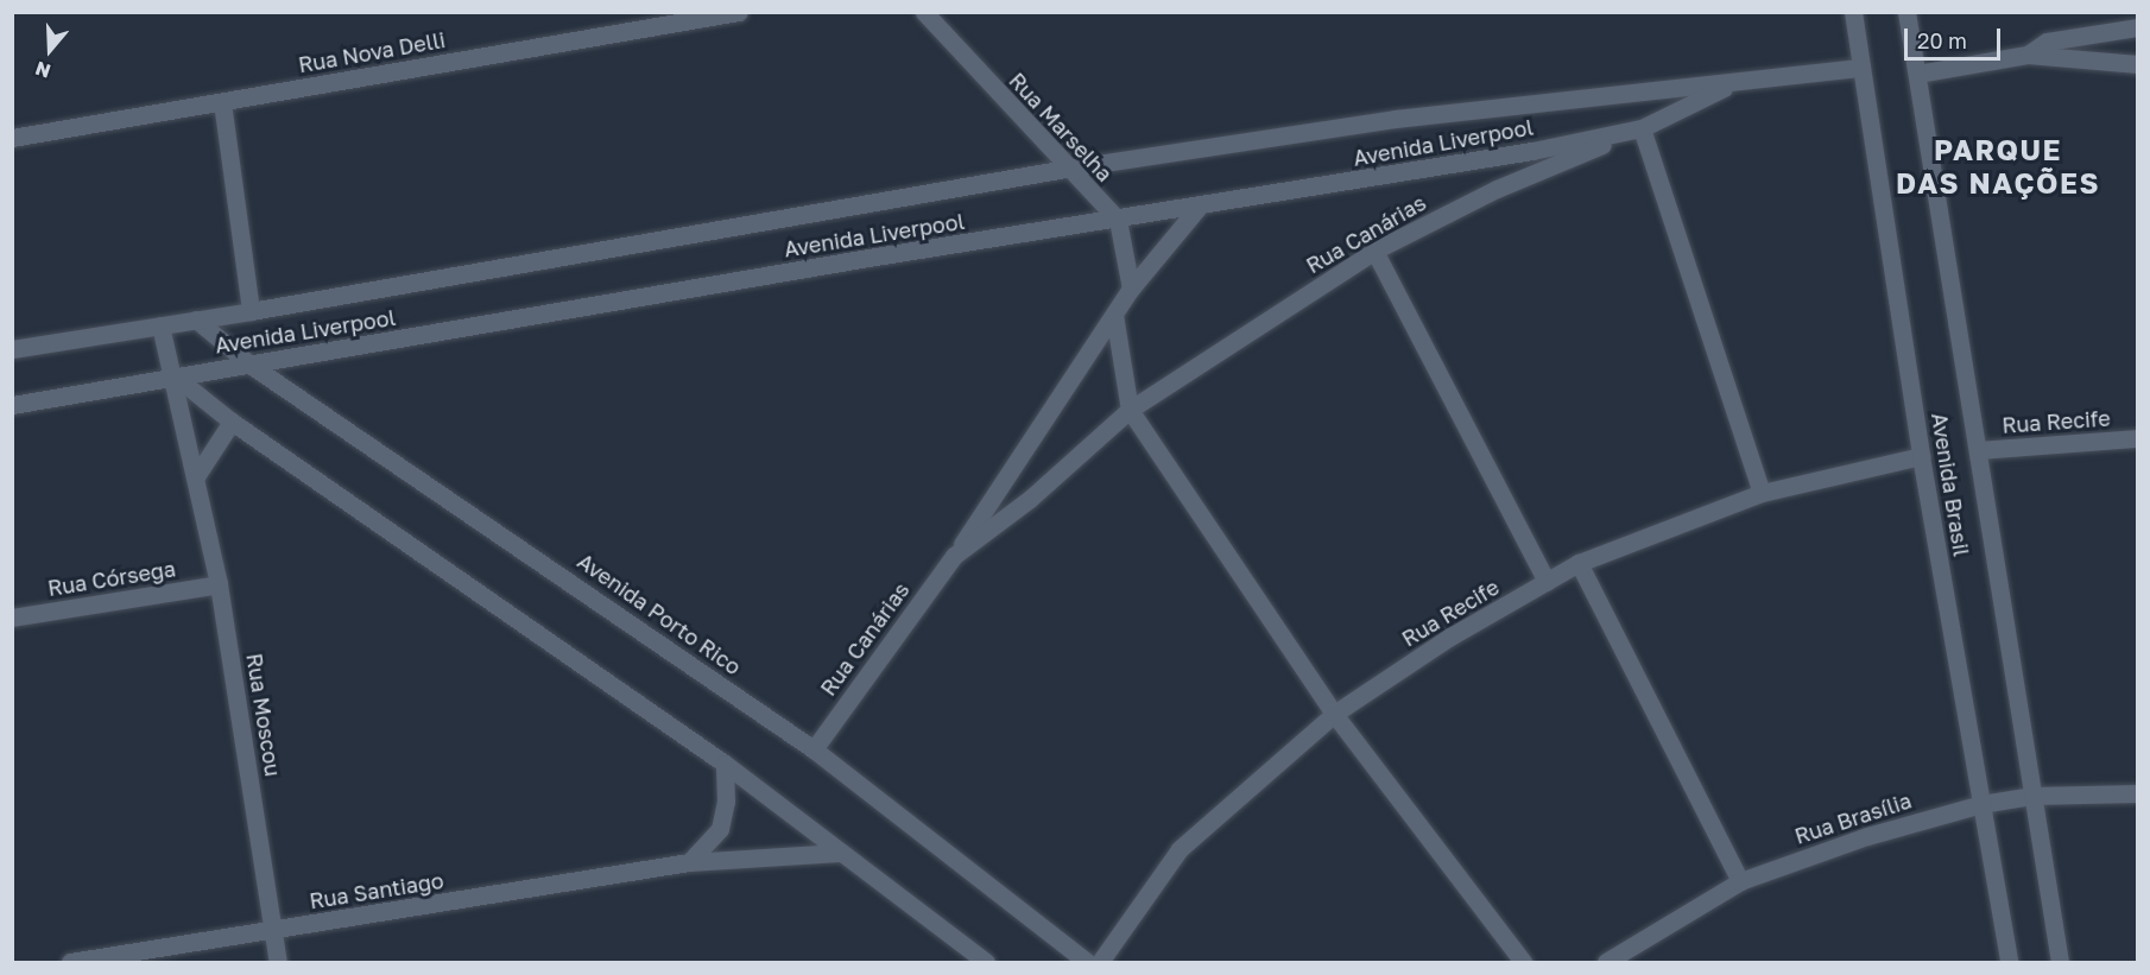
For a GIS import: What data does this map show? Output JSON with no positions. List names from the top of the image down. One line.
{"streets":{"street":["Rua Nova Delli","Rua Marselha","Avenida Liverpool","Rua Canárias","Rua Recife","Avenida Brasil","Rua Córsega","Avenida Porto Rico","Rua Moscou","Rua Brasília","Rua Santiago"]},"crossings":[["Rua Marselha","Avenida Liverpool"],["Avenida Liverpool","Rua Canárias"],["Avenida Liverpool","Avenida Brasil"],["Avenida Liverpool","Avenida Porto Rico"],["Avenida Liverpool","Rua Moscou"],["Rua Canárias","Avenida Porto Rico"],["Rua Recife","Avenida Brasil"],["Avenida Brasil","Rua Brasília"],["Rua Córsega","Rua Moscou"],["Rua Moscou","Rua Santiago"]],"districts":["PARQUE DAS NAÇÕES"],"scale_bar":"20 m","north":"bottom"}
